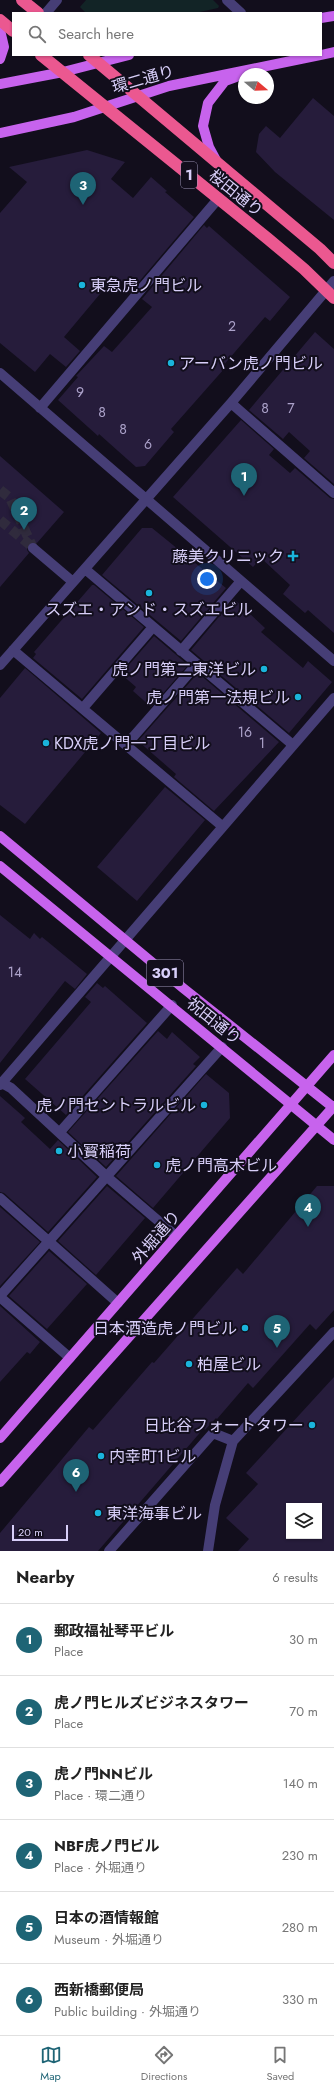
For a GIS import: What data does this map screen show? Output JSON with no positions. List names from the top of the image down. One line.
{"streets":{"highway":["1","桜田通り"],"main road":["環二通り","301","祝田通り","外堀通り"]},"crossings":[["環二通り","桜田通り"],["祝田通り","外堀通り"]],"places":{"other":["東急虎ノ門ビル","アーバン虎ノ門ビル","スズエ・アンド・スズエビル","虎ノ門第二東洋ビル","虎ノ門第一法規ビル","KDX虎ノ門一丁目ビル","虎ノ門セントラルビル","小寳稲荷","虎ノ門高木ビル","日本酒造虎ノ門ビル","柏屋ビル","日比谷フォートタワー","内幸町1ビル","東洋海事ビル"],"health":["藤美クリニック"]},"house_numbers":["2","9","8","7","8","8","6","16","1","14"],"scale_bar":"20 m","north":"right","page":{"search":"Search here","pins":["3","1","2","4","5","6"],"scale":"20 m","heading":["Nearby","6 results"],"list":[{"mark":"1","name":"郵政福祉琴平ビル","note":"Place","value":"30 m"},{"mark":"2","name":"虎ノ門ヒルズビジネスタワー","note":"Place","value":"70 m"},{"mark":"3","name":"虎ノ門NNビル","note":"Place · 環二通り","value":"140 m"},{"mark":"4","name":"NBF虎ノ門ビル","note":"Place · 外堀通り","value":"230 m"},{"mark":"5","name":"日本の酒情報館","note":"Museum · 外堀通り","value":"280 m"},{"mark":"6","name":"西新橋郵便局","note":"Public building · 外堀通り","value":"330 m"}],"nav":["Map","Directions","Saved"]}}
